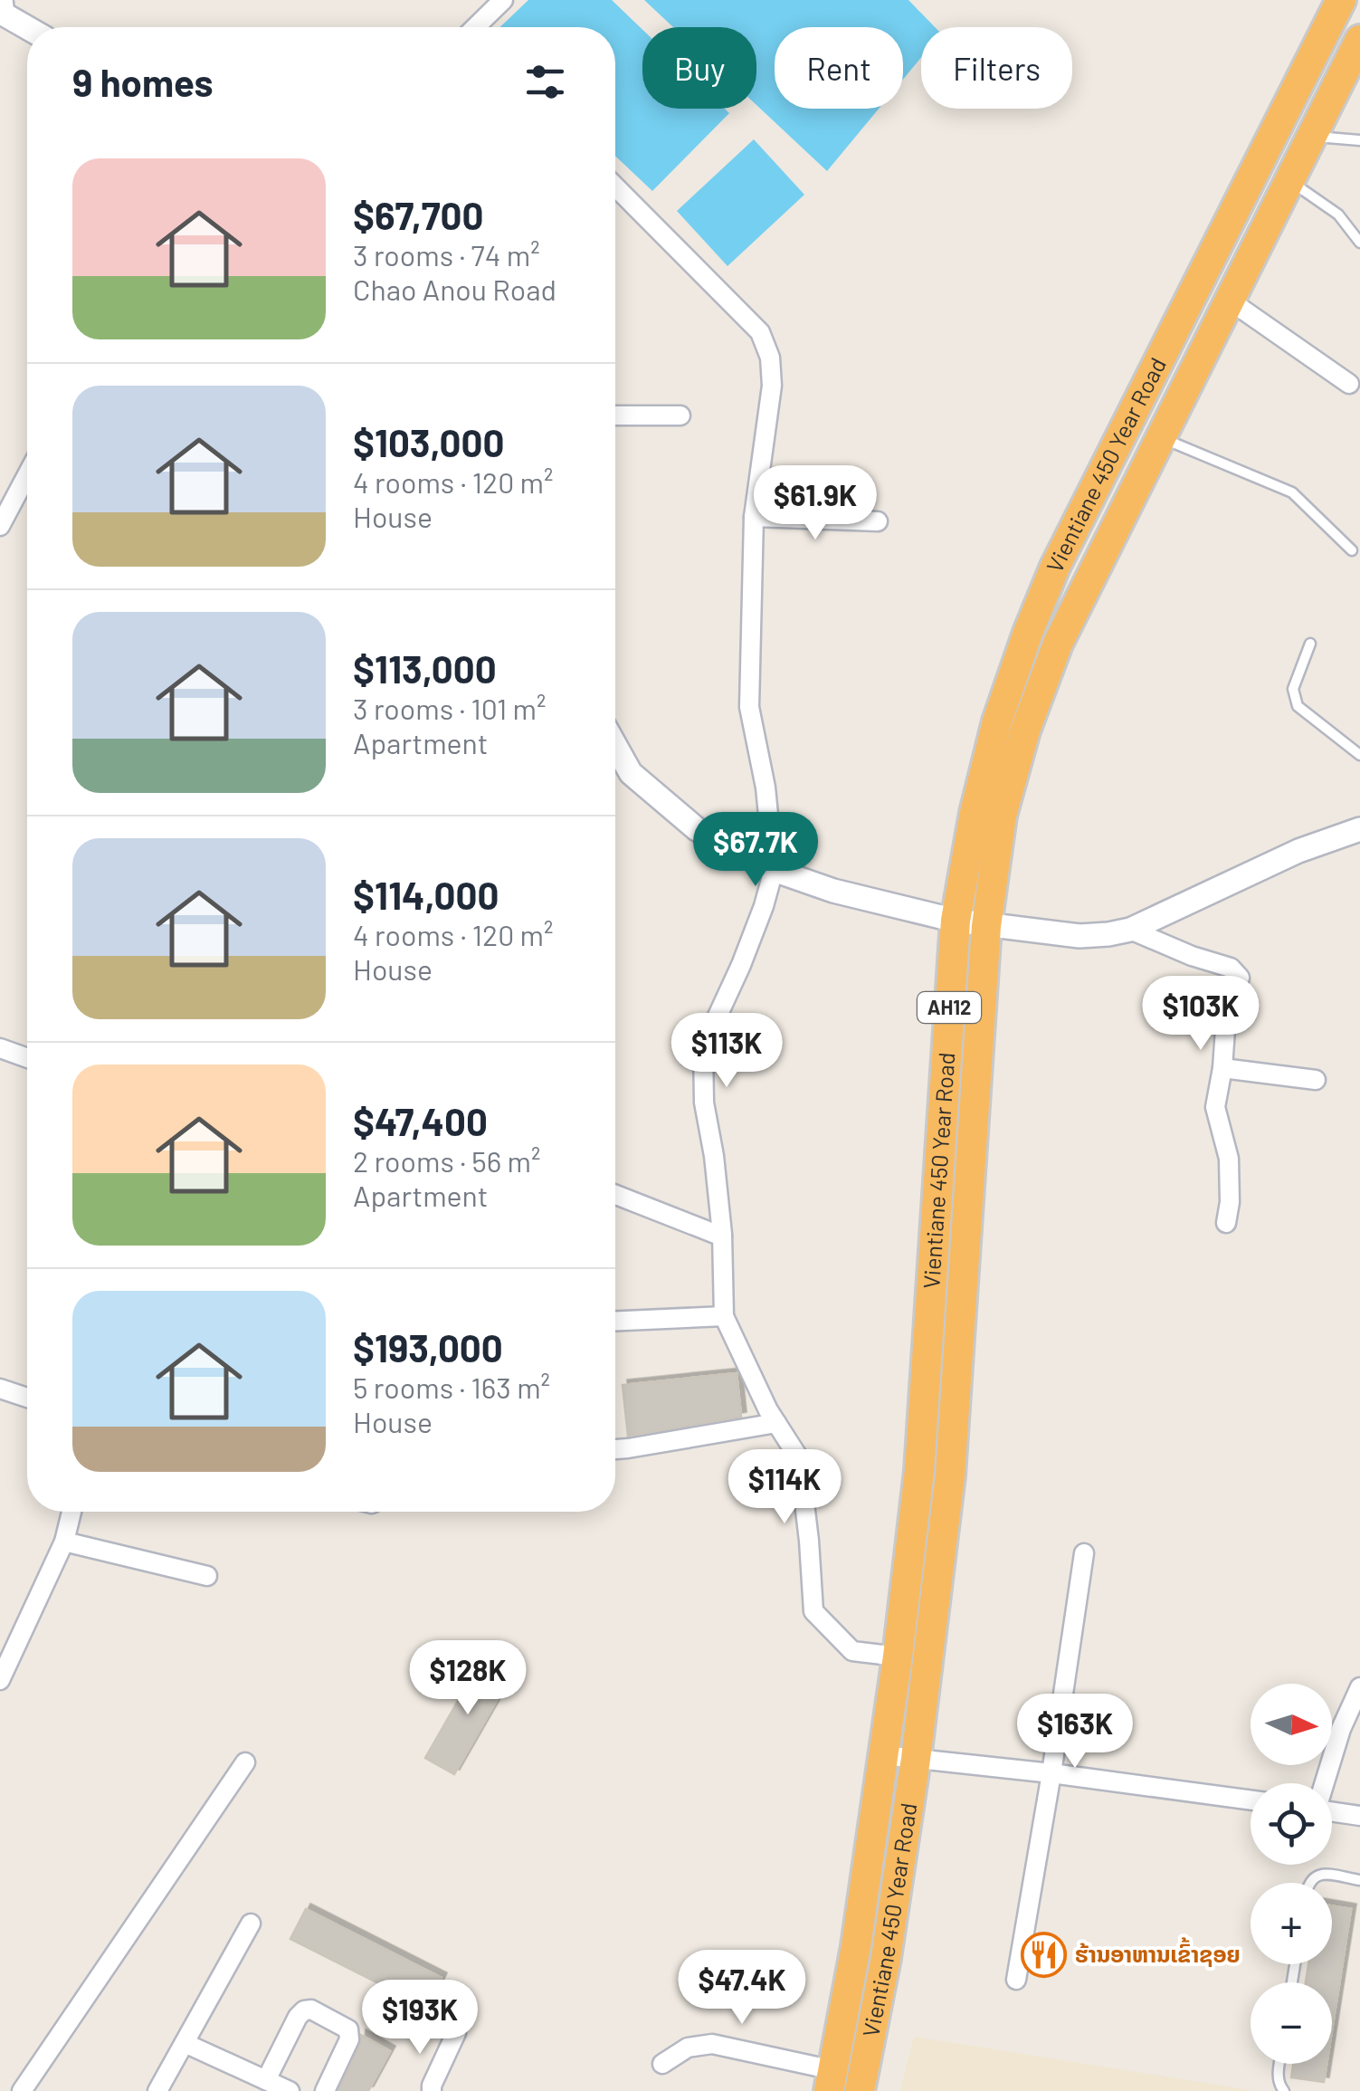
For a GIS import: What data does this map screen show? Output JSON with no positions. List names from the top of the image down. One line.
{"streets":{"highway":["Vientiane 450 Year Road","AH12"]},"places":{"restaurant":["ຮ້ານອາຫານເຂົ້າຊອຍ"]},"north":"right","page":{"chip":["Buy","Rent","Filters"],"heading":"9 homes","list":[{"name":"$67,700","note":"3 rooms · 74 m² · Chao Anou Road"},{"name":"$103,000","note":"4 rooms · 120 m² · House"},{"name":"$113,000","note":"3 rooms · 101 m² · Apartment"},{"name":"$114,000","note":"4 rooms · 120 m² · House"},{"name":"$47,400","note":"2 rooms · 56 m² · Apartment"},{"name":"$193,000","note":"5 rooms · 163 m² · House"}],"price":["$61.9K","$67.7K","$103K","$113K","$114K","$128K","$163K","$47.4K","$193K"],"map_buttons":["+","−"]}}
